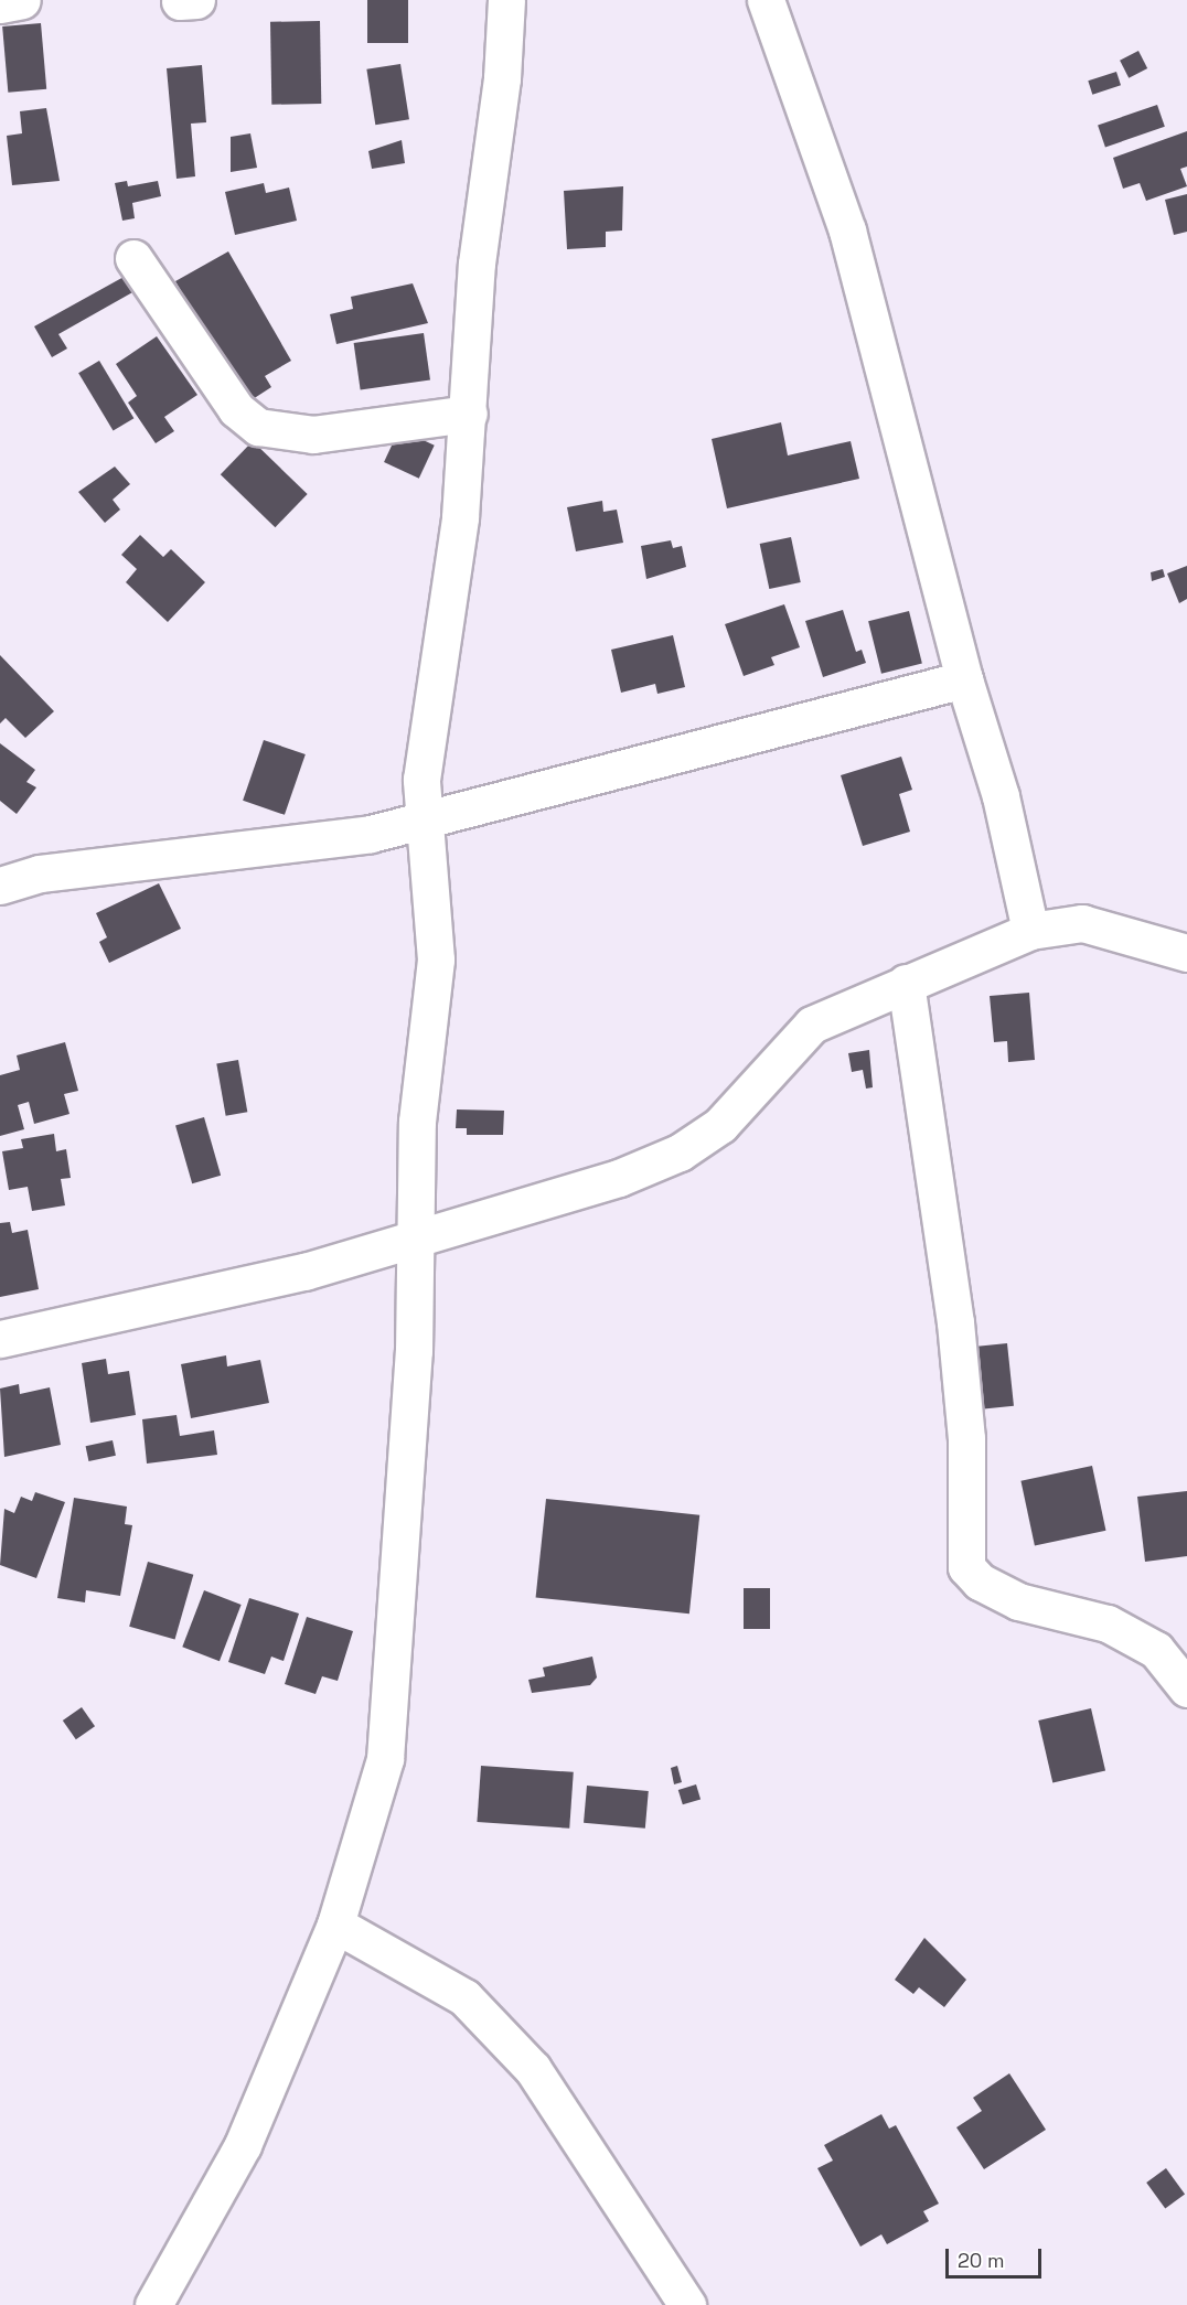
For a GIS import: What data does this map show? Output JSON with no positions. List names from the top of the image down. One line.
{"scale_bar":"20 m"}
